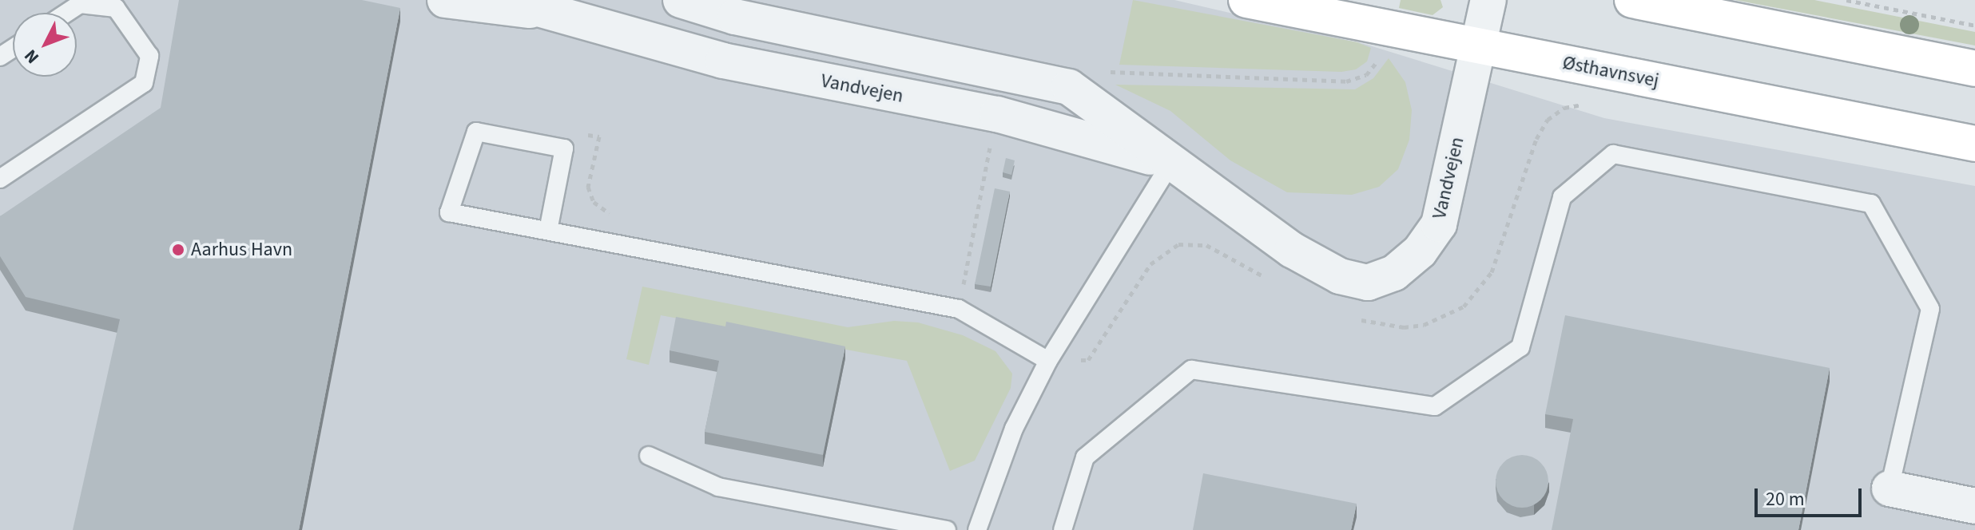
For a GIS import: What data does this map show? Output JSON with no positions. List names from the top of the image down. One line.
{"streets":{"street":["Østhavnsvej","Vandvejen"]},"crossings":[["Østhavnsvej","Vandvejen"]],"places":["Aarhus Havn"],"scale_bar":"20 m","north":"bottom left"}
